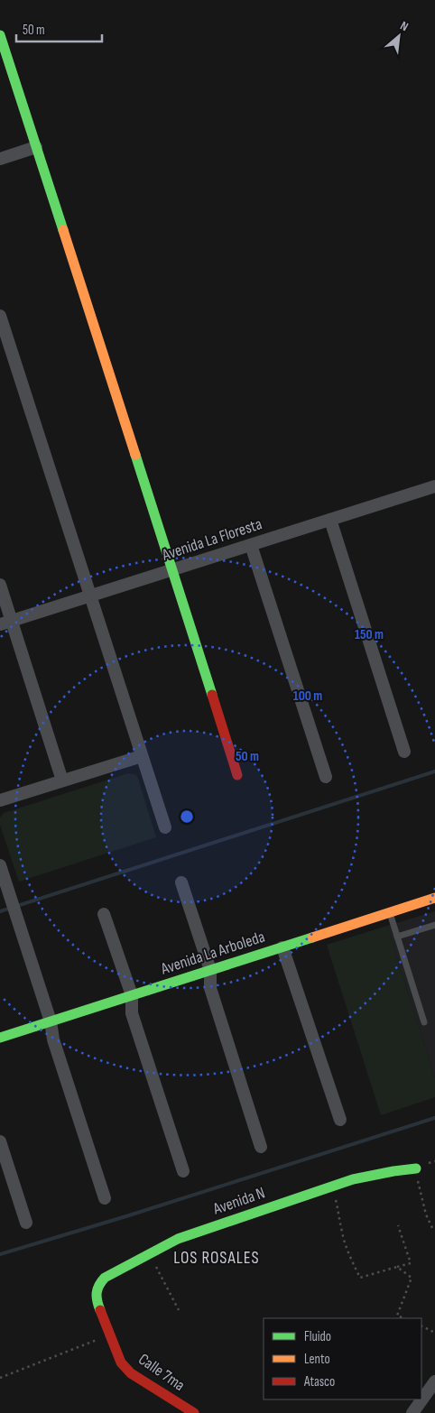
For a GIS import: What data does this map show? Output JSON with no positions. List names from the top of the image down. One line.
{"streets":{"street":["Avenida La Floresta","Avenida La Arboleda","Avenida N","Calle 7ma"]},"crossings":[["Avenida N","Calle 7ma"]],"districts":["LOS ROSALES"],"legend":["Fluido","Lento","Atasco"],"scale_bar":"50 m","north":"top right","rings":["150 m","100 m","50 m"]}
